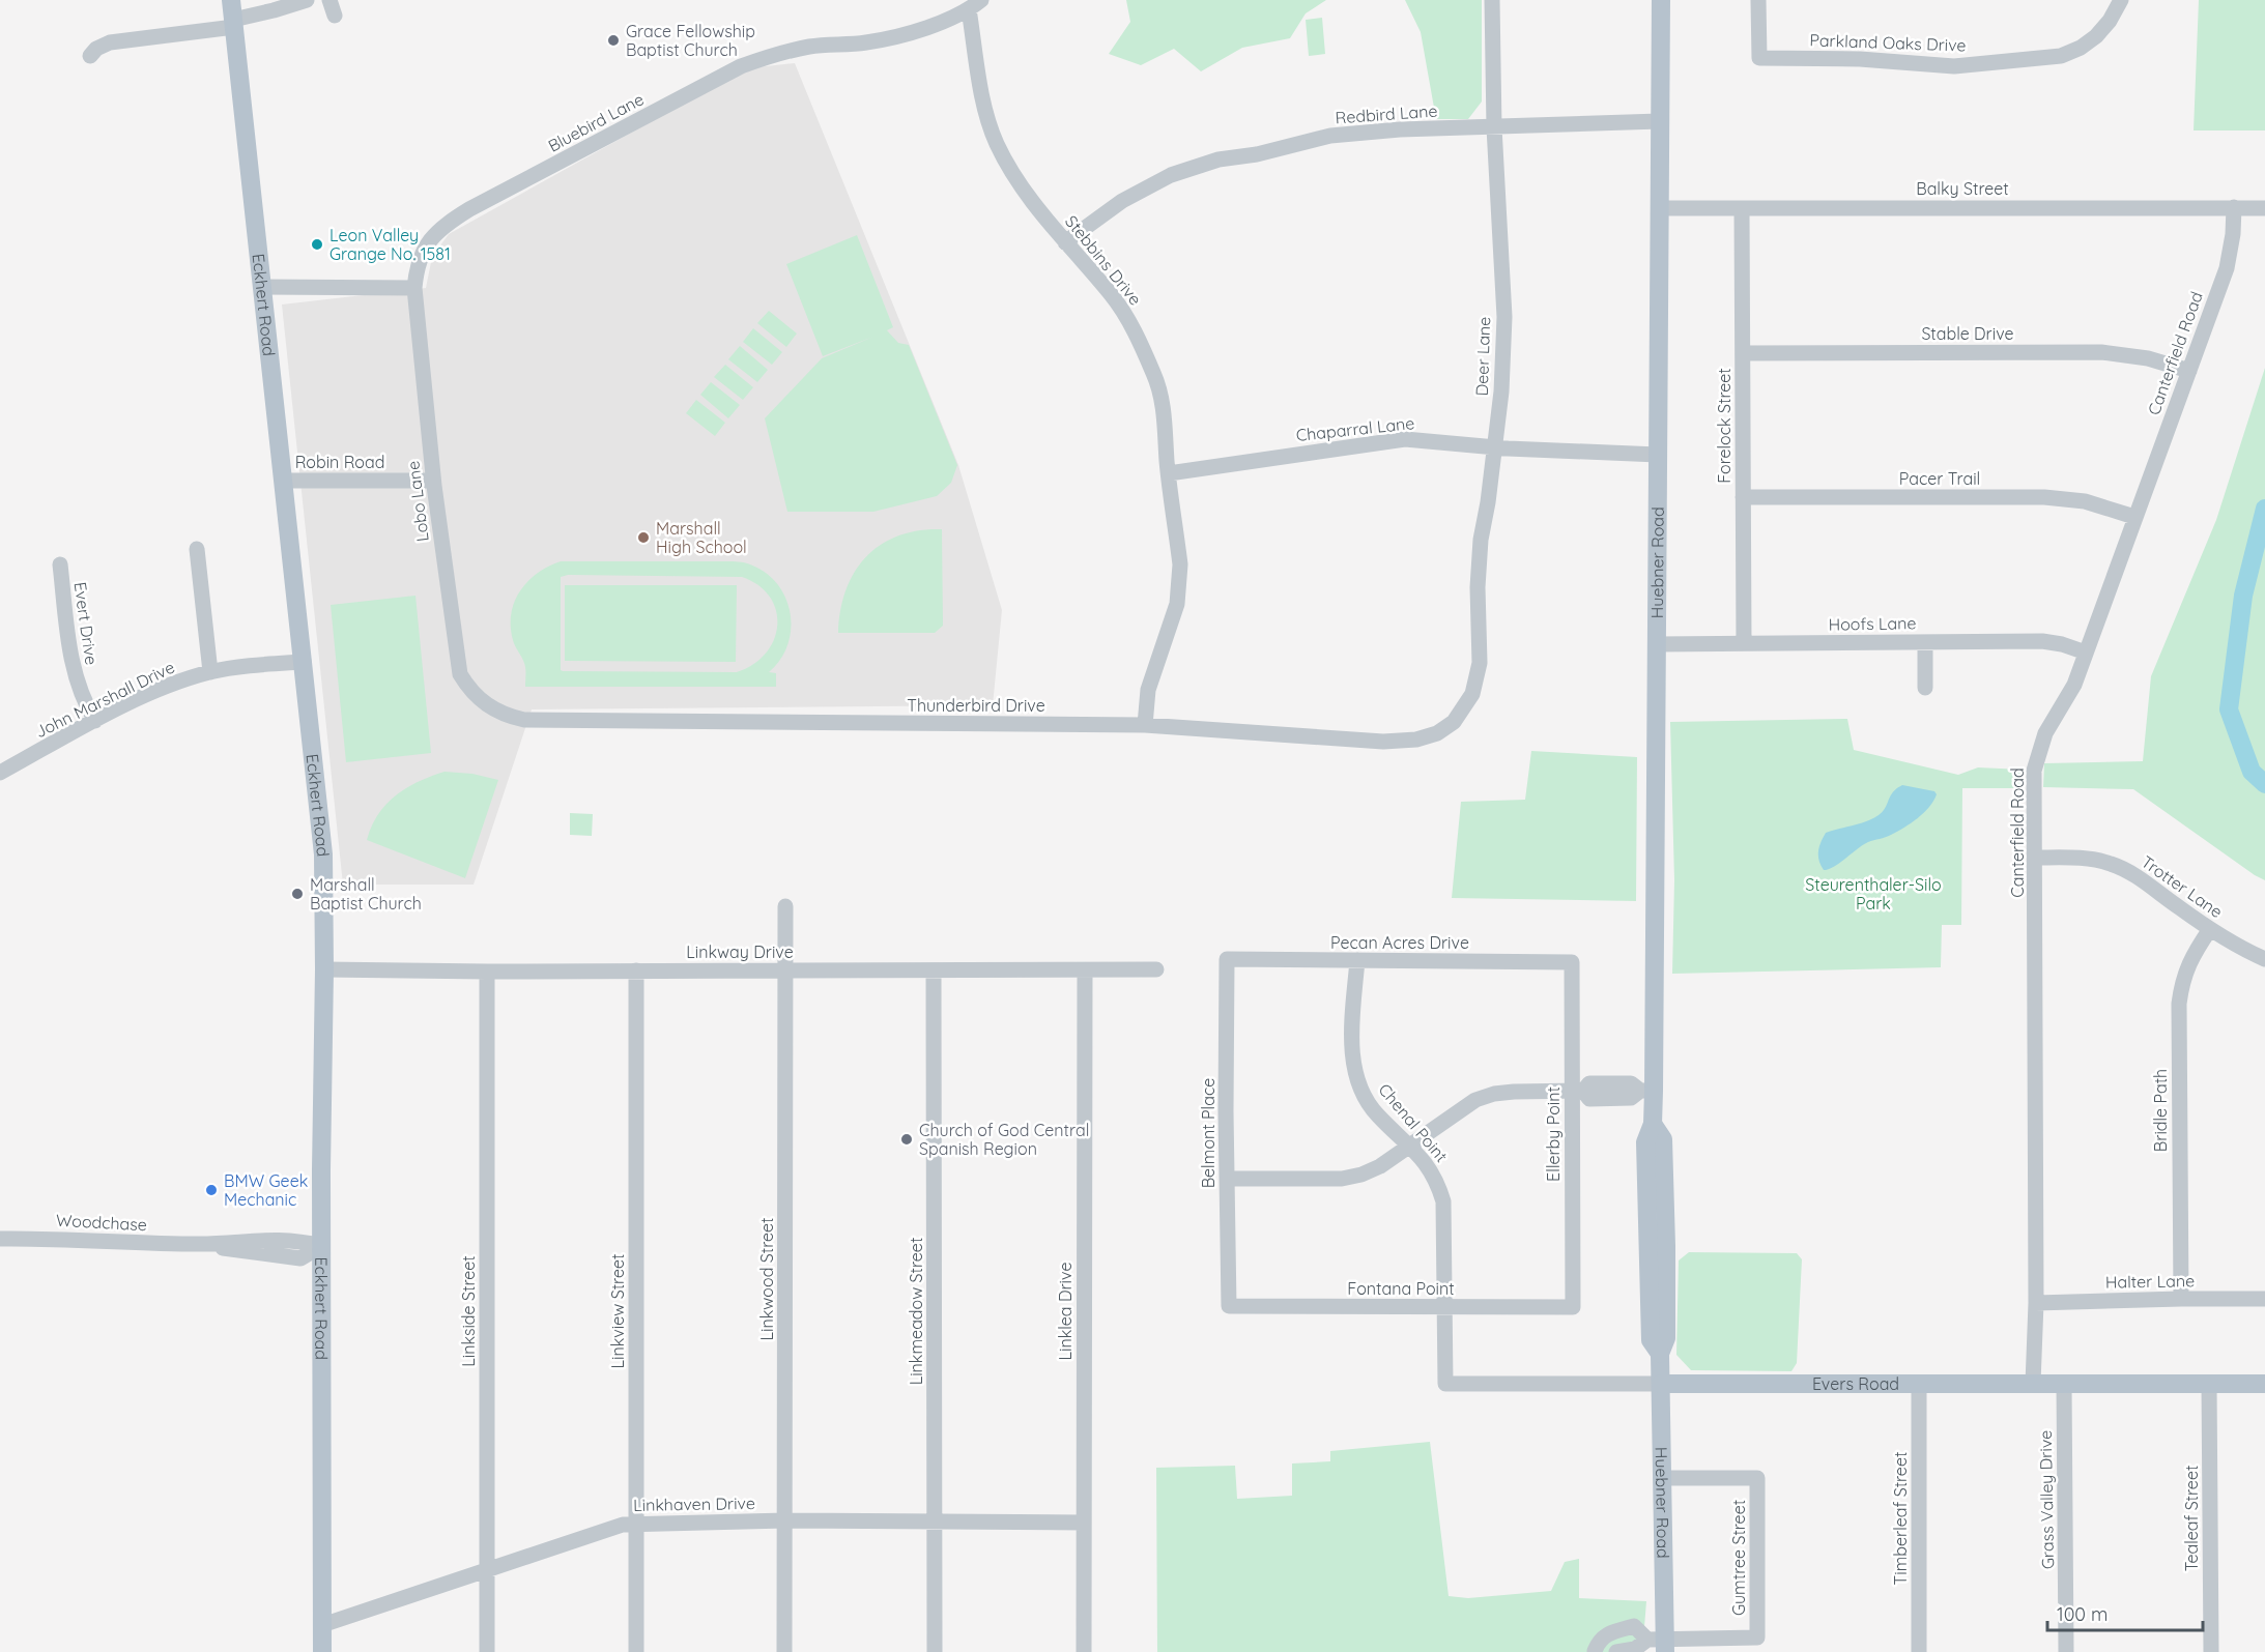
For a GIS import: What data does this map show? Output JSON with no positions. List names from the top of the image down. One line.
{"streets":{"main road":["Eckhert Road","Huebner Road","Evers Road"],"street":["Parkland Oaks Drive","Redbird Lane","Bluebird Lane","Balky Street","Stebbins Drive","Stable Drive","Canterfield Road","Deer Lane","Forelock Street","Chaparral Lane","Robin Road","Pacer Trail","Lobo Lane","Evert Drive","Hoofs Lane","John Marshall Drive","Thunderbird Drive","Trotter Lane","Pecan Acres Drive","Linkway Drive","Bridle Path","Chenal Point","Belmont Place","Ellerby Point","Woodchase","Linkwood Street","Halter Lane","Fontana Point","Linkside Street","Linkview Street","Linkmeadow Street","Linklea Drive","Grass Valley Drive","Linkhaven Drive","Timberleaf Street","Tealeaf Street","Gumtree Street"]},"crossings":[["Redbird Lane","Stebbins Drive"],["Redbird Lane","Deer Lane"],["Redbird Lane","Huebner Road"],["Bluebird Lane","Stebbins Drive"],["Bluebird Lane","Lobo Lane"],["Balky Street","Canterfield Road"],["Balky Street","Forelock Street"],["Balky Street","Huebner Road"],["Stebbins Drive","Chaparral Lane"],["Stebbins Drive","Thunderbird Drive"],["Eckhert Road","Robin Road"],["Eckhert Road","John Marshall Drive"],["Eckhert Road","Linkway Drive"],["Eckhert Road","Woodchase"],["Eckhert Road","Linkhaven Drive"],["Stable Drive","Canterfield Road"],["Stable Drive","Forelock Street"],["Canterfield Road","Pacer Trail"],["Canterfield Road","Hoofs Lane"],["Canterfield Road","Trotter Lane"],["Canterfield Road","Halter Lane"],["Canterfield Road","Evers Road"],["Deer Lane","Chaparral Lane"],["Deer Lane","Thunderbird Drive"],["Forelock Street","Pacer Trail"],["Forelock Street","Hoofs Lane"],["Chaparral Lane","Huebner Road"],["Robin Road","Lobo Lane"],["Lobo Lane","Thunderbird Drive"],["Huebner Road","Hoofs Lane"],["Huebner Road","Evers Road"],["Huebner Road","Gumtree Street"],["Evert Drive","John Marshall Drive"],["Trotter Lane","Bridle Path"],["Pecan Acres Drive","Chenal Point"],["Pecan Acres Drive","Belmont Place"],["Pecan Acres Drive","Ellerby Point"],["Linkway Drive","Linkwood Street"],["Linkway Drive","Linkside Street"],["Linkway Drive","Linkview Street"],["Linkway Drive","Linkmeadow Street"],["Linkway Drive","Linklea Drive"],["Bridle Path","Halter Lane"],["Chenal Point","Fontana Point"],["Chenal Point","Evers Road"],["Belmont Place","Fontana Point"],["Ellerby Point","Fontana Point"],["Linkwood Street","Linkhaven Drive"],["Linkside Street","Linkhaven Drive"],["Linkview Street","Linkhaven Drive"],["Linkmeadow Street","Linkhaven Drive"],["Linklea Drive","Linkhaven Drive"],["Evers Road","Grass Valley Drive"],["Evers Road","Timberleaf Street"],["Evers Road","Tealeaf Street"]],"parks":["Steurenthaler-Silo Park"],"places":["Grace Fellowship Baptist Church","Leon Valley Grange No. 1581","Marshall High School","Marshall Baptist Church","Church of God Central Spanish Region","BMW Geek Mechanic"],"scale_bar":"100 m"}
